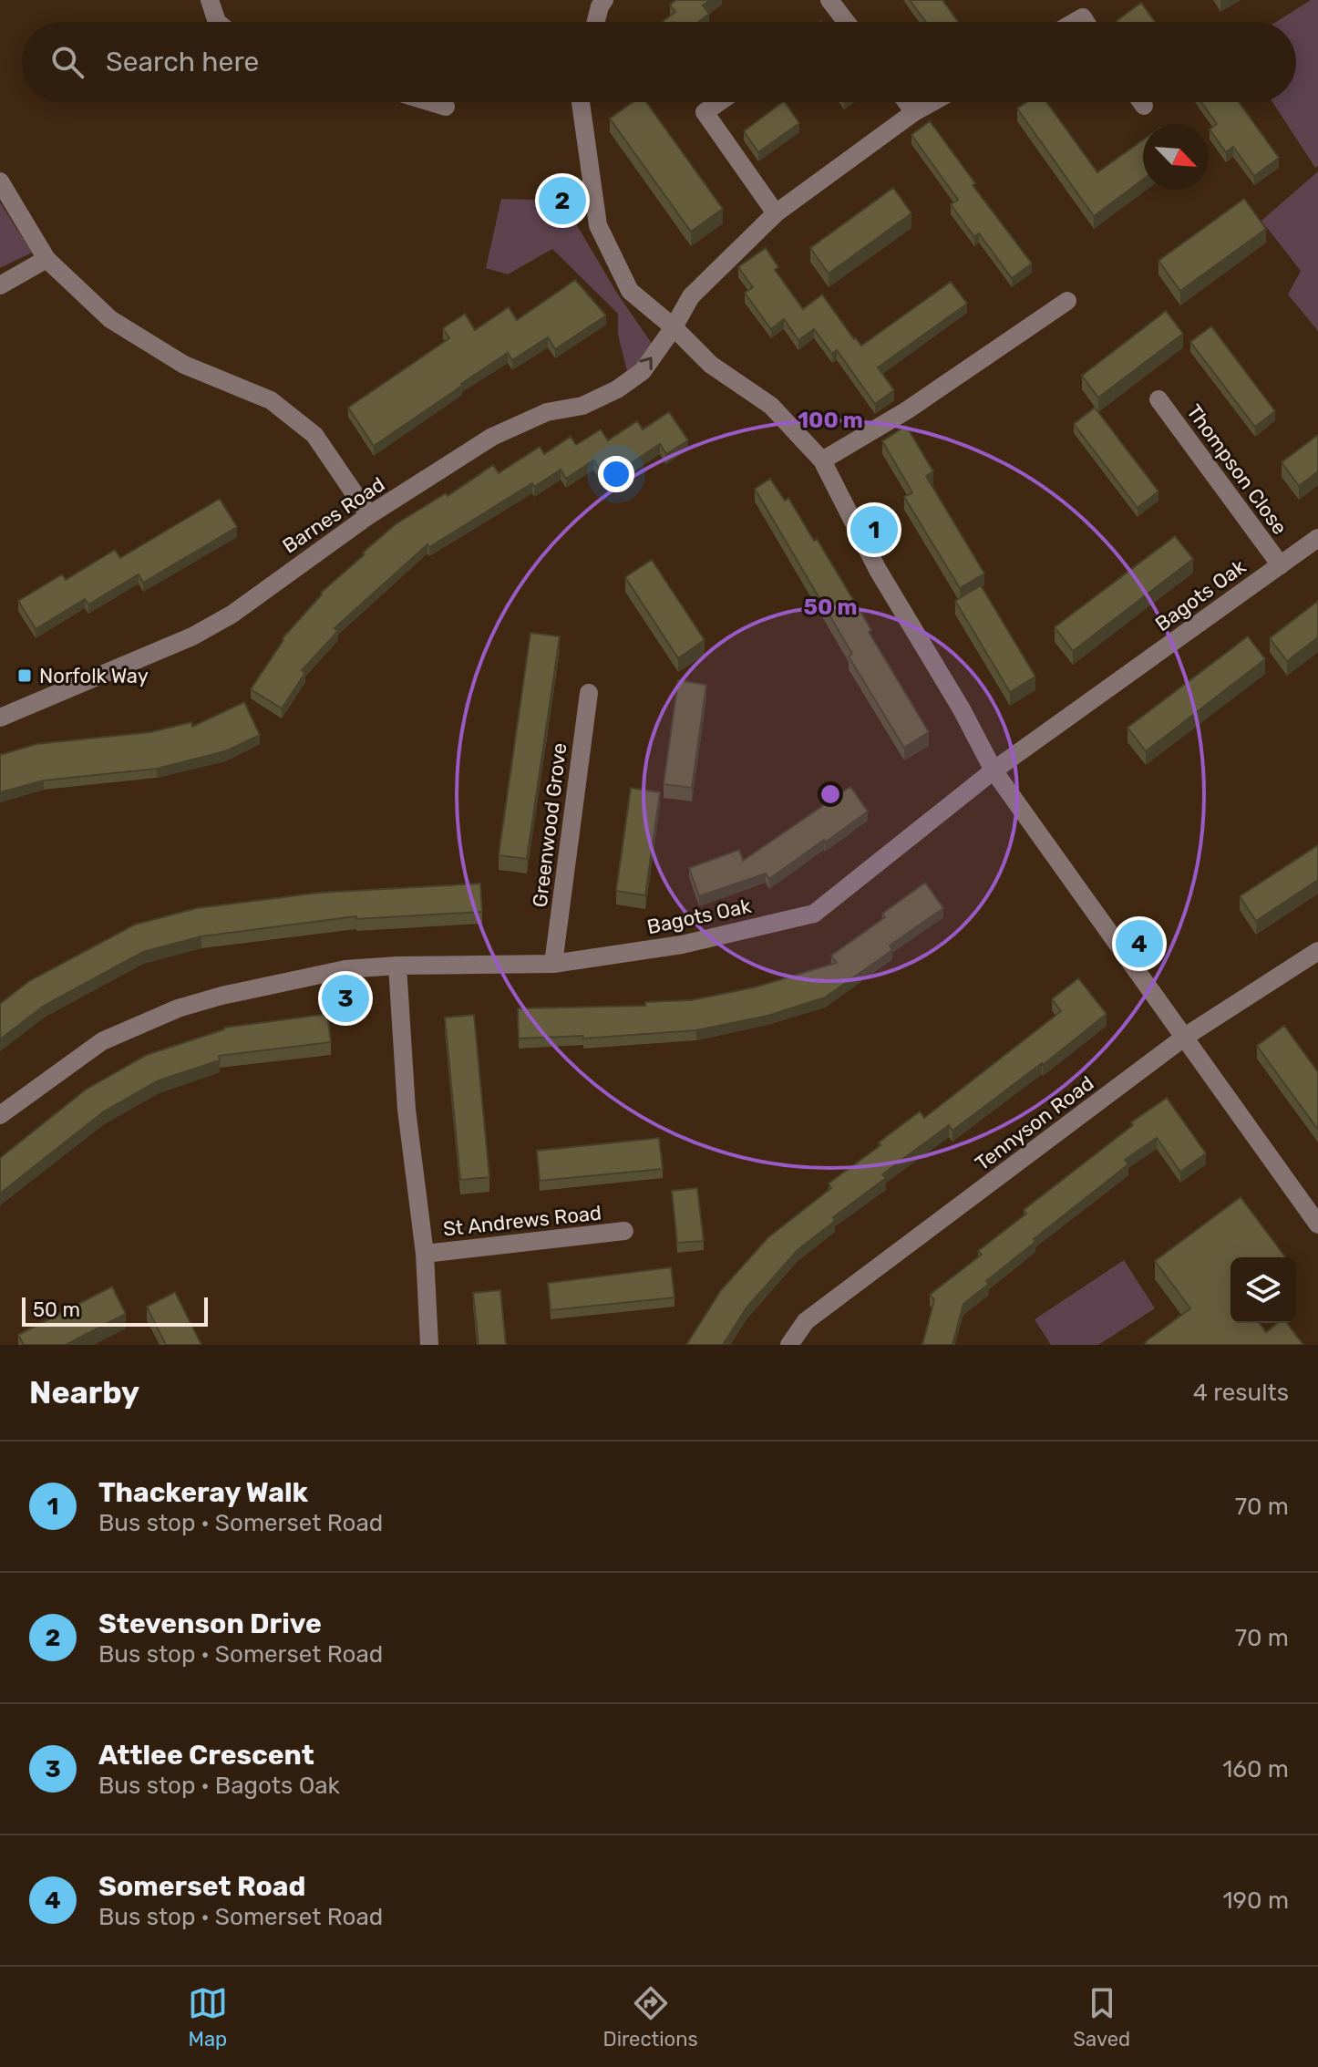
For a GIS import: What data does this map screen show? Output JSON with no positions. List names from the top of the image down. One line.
{"streets":{"street":["Thompson Close","Barnes Road","Bagots Oak","Greenwood Grove","Tennyson Road","St Andrews Road"]},"crossings":[["Thompson Close","Bagots Oak"],["Bagots Oak","Greenwood Grove"]],"places":{"transit":["Norfolk Way"]},"scale_bar":"50 m","north":"bottom right","page":{"search":"Search here","pins":["2","1","4","3"],"scale":"50 m","heading":["Nearby","4 results"],"list":[{"mark":"1","name":"Thackeray Walk","note":"Bus stop · Somerset Road","value":"70 m"},{"mark":"2","name":"Stevenson Drive","note":"Bus stop · Somerset Road","value":"70 m"},{"mark":"3","name":"Attlee Crescent","note":"Bus stop · Bagots Oak","value":"160 m"},{"mark":"4","name":"Somerset Road","note":"Bus stop · Somerset Road","value":"190 m"}],"nav":["Map","Directions","Saved"]},"rings":["100 m","50 m"]}
